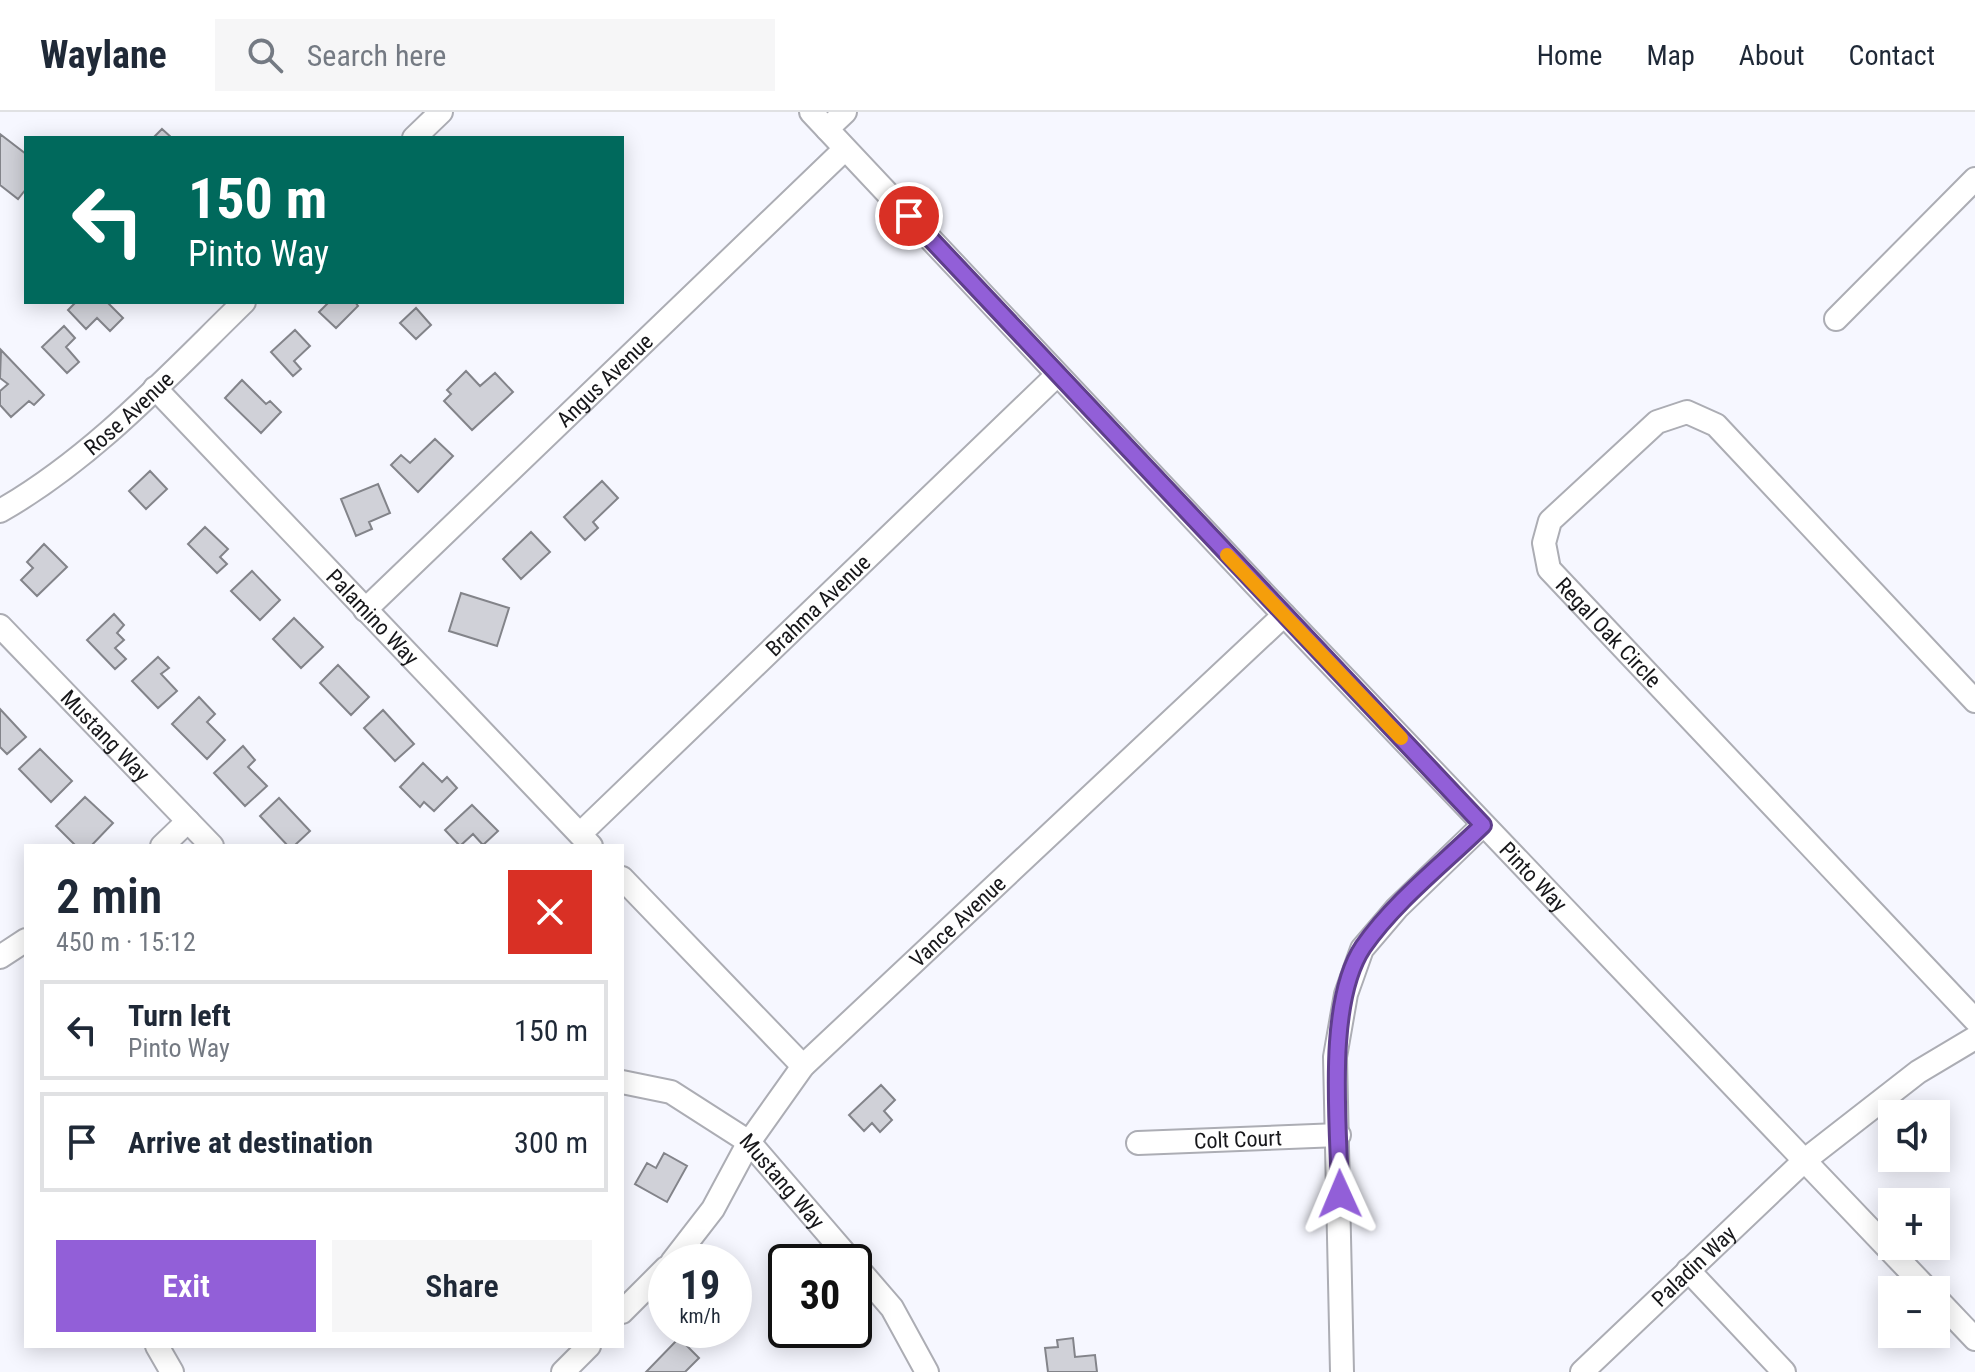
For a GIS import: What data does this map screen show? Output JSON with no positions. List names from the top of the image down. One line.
{"streets":{"street":["Angus Avenue","Rose Avenue","Brahma Avenue","Palamino Way","Regal Oak Circle","Mustang Way","Pinto Way","Vance Avenue","Colt Court","Paladin Way"]},"crossings":[["Angus Avenue","Palamino Way"],["Angus Avenue","Pinto Way"],["Rose Avenue","Palamino Way"],["Brahma Avenue","Palamino Way"],["Brahma Avenue","Pinto Way"],["Mustang Way","Vance Avenue"],["Pinto Way","Vance Avenue"],["Pinto Way","Paladin Way"]],"page":{"header":"Waylane","search":"Search here","nav":["Home","Map","About","Contact"],"turn":["150 m","Pinto Way"],"heading":["2 min","450 m · 15:12"],"list":[{"name":"Turn left","note":"Pinto Way","value":"150 m"},{"name":"Arrive at destination","value":"300 m"}],"map_buttons":["+","−"],"buttons":["Exit","Share"],"speed":"19 km/h","limit":"30"}}
